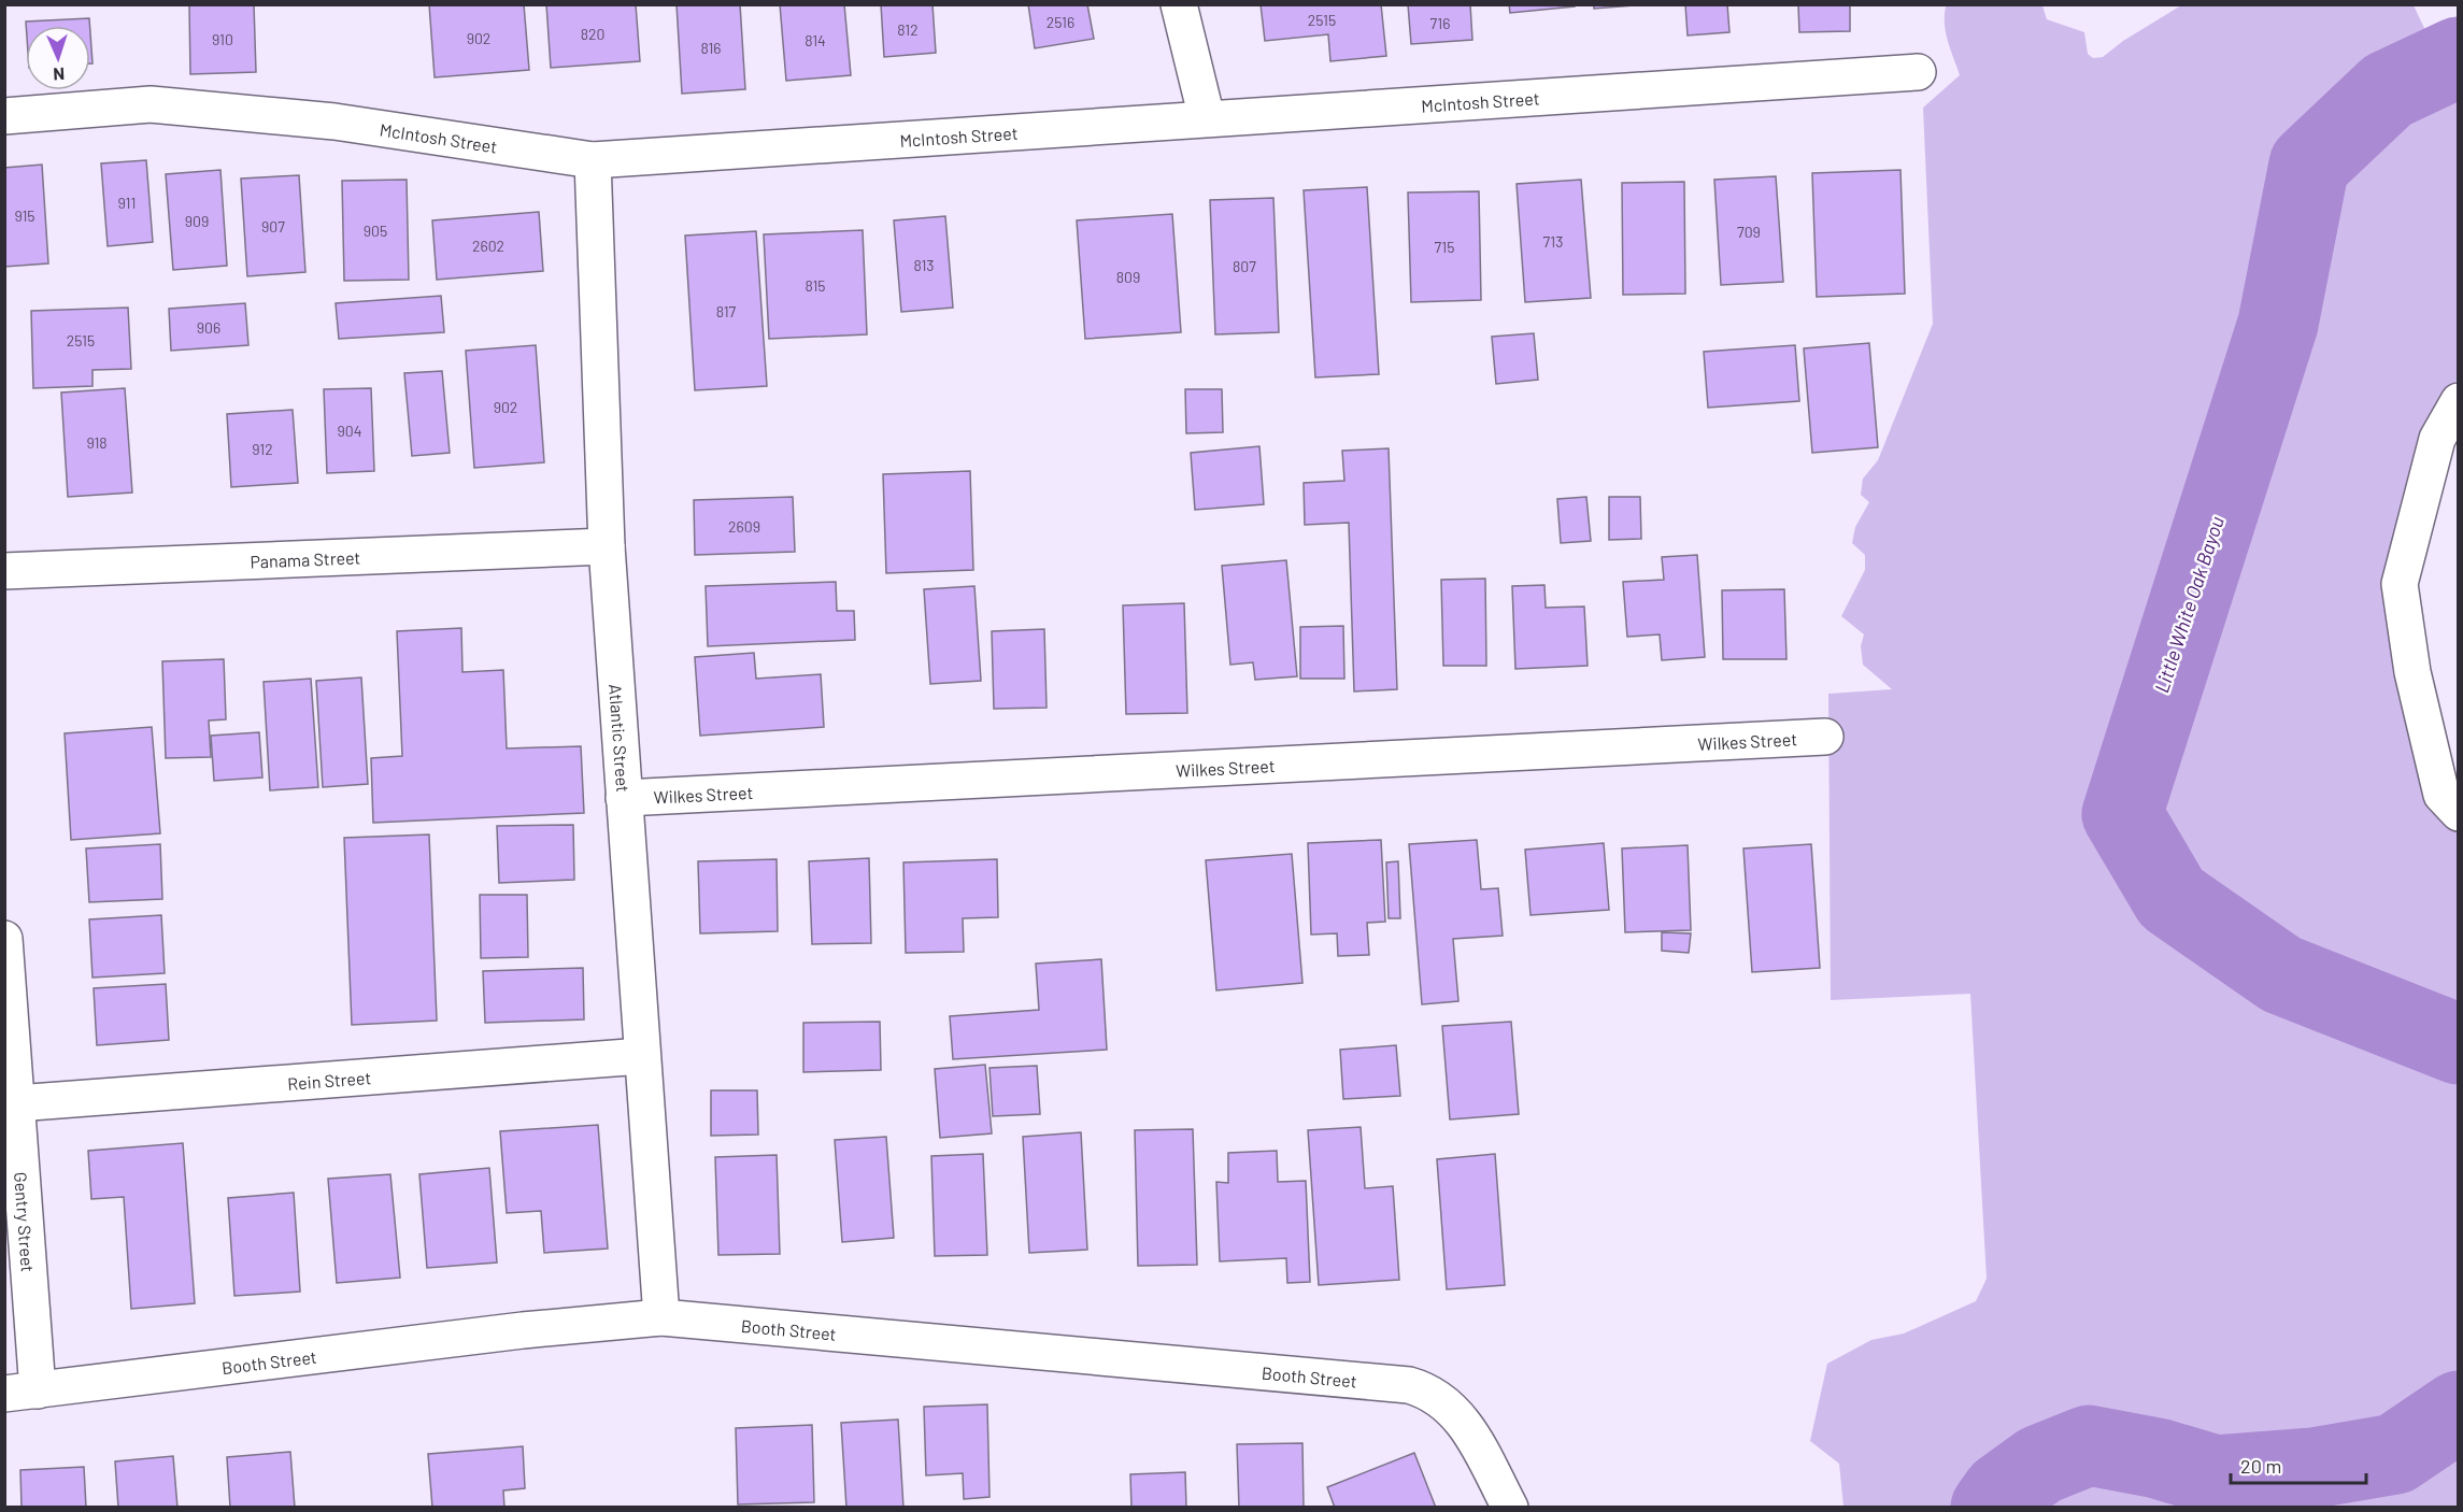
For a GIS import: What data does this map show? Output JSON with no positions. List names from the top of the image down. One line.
{"streets":{"street":["McIntosh Street","Panama Street","Atlantic Street","Wilkes Street","Rein Street","Gentry Street","Booth Street"]},"crossings":[["McIntosh Street","Atlantic Street"],["Panama Street","Atlantic Street"],["Atlantic Street","Wilkes Street"],["Atlantic Street","Rein Street"],["Atlantic Street","Booth Street"],["Rein Street","Gentry Street"],["Gentry Street","Booth Street"]],"water":["Little White Oak Bayou"],"house_numbers":["2515","2516","716","812","820","902","910","814","816","911","915","909","907","905","709","713","2602","715","813","807","809","815","817","906","2515","902","904","918","912","2609"],"scale_bar":"20 m","north":"bottom"}
